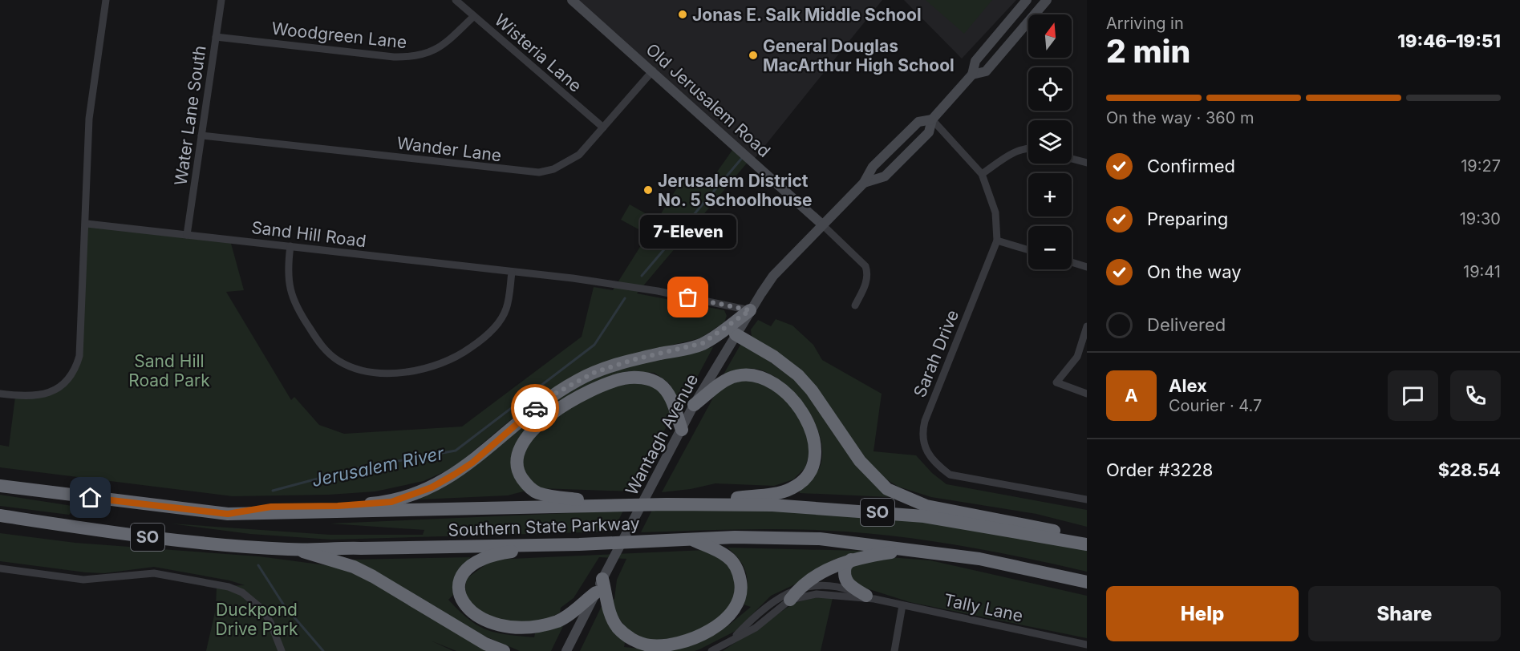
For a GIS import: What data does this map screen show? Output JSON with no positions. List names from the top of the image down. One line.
{"streets":{"highway":["SO","Southern State Parkway"],"main road":["Old Jerusalem Road","Wantagh Avenue"],"street":["Woodgreen Lane","Wisteria Lane","Water Lane South","Wander Lane","Sand Hill Road","Sarah Drive","Tally Lane"]},"crossings":[["Woodgreen Lane","Wisteria Lane"],["Woodgreen Lane","Water Lane South"],["Wisteria Lane","Wander Lane"],["Old Jerusalem Road","Wander Lane"],["Old Jerusalem Road","Wantagh Avenue"],["Water Lane South","Wander Lane"],["Water Lane South","Sand Hill Road"],["Sand Hill Road","Wantagh Avenue"],["Sarah Drive","Wantagh Avenue"]],"water":["Jerusalem River"],"parks":["Sand Hill Road Park","Duckpond Drive Park"],"places":["Jonas E. Salk Middle School","General Douglas MacArthur High School","Jerusalem District No. 5 Schoolhouse","7-Eleven"],"north":"top","page":{"heading":["2 min","Arriving in","19:46–19:51"],"panel":["Alex","Courier · 4.7","Order #3228","$28.54"],"map_buttons":["+","−"],"bar":"On the way · 360 m","list":[["Confirmed","19:27"],["Preparing","19:30"],["On the way","19:41"],"Delivered"],"bubble":"7-Eleven","round":"A","buttons":["Help","Share"]}}
